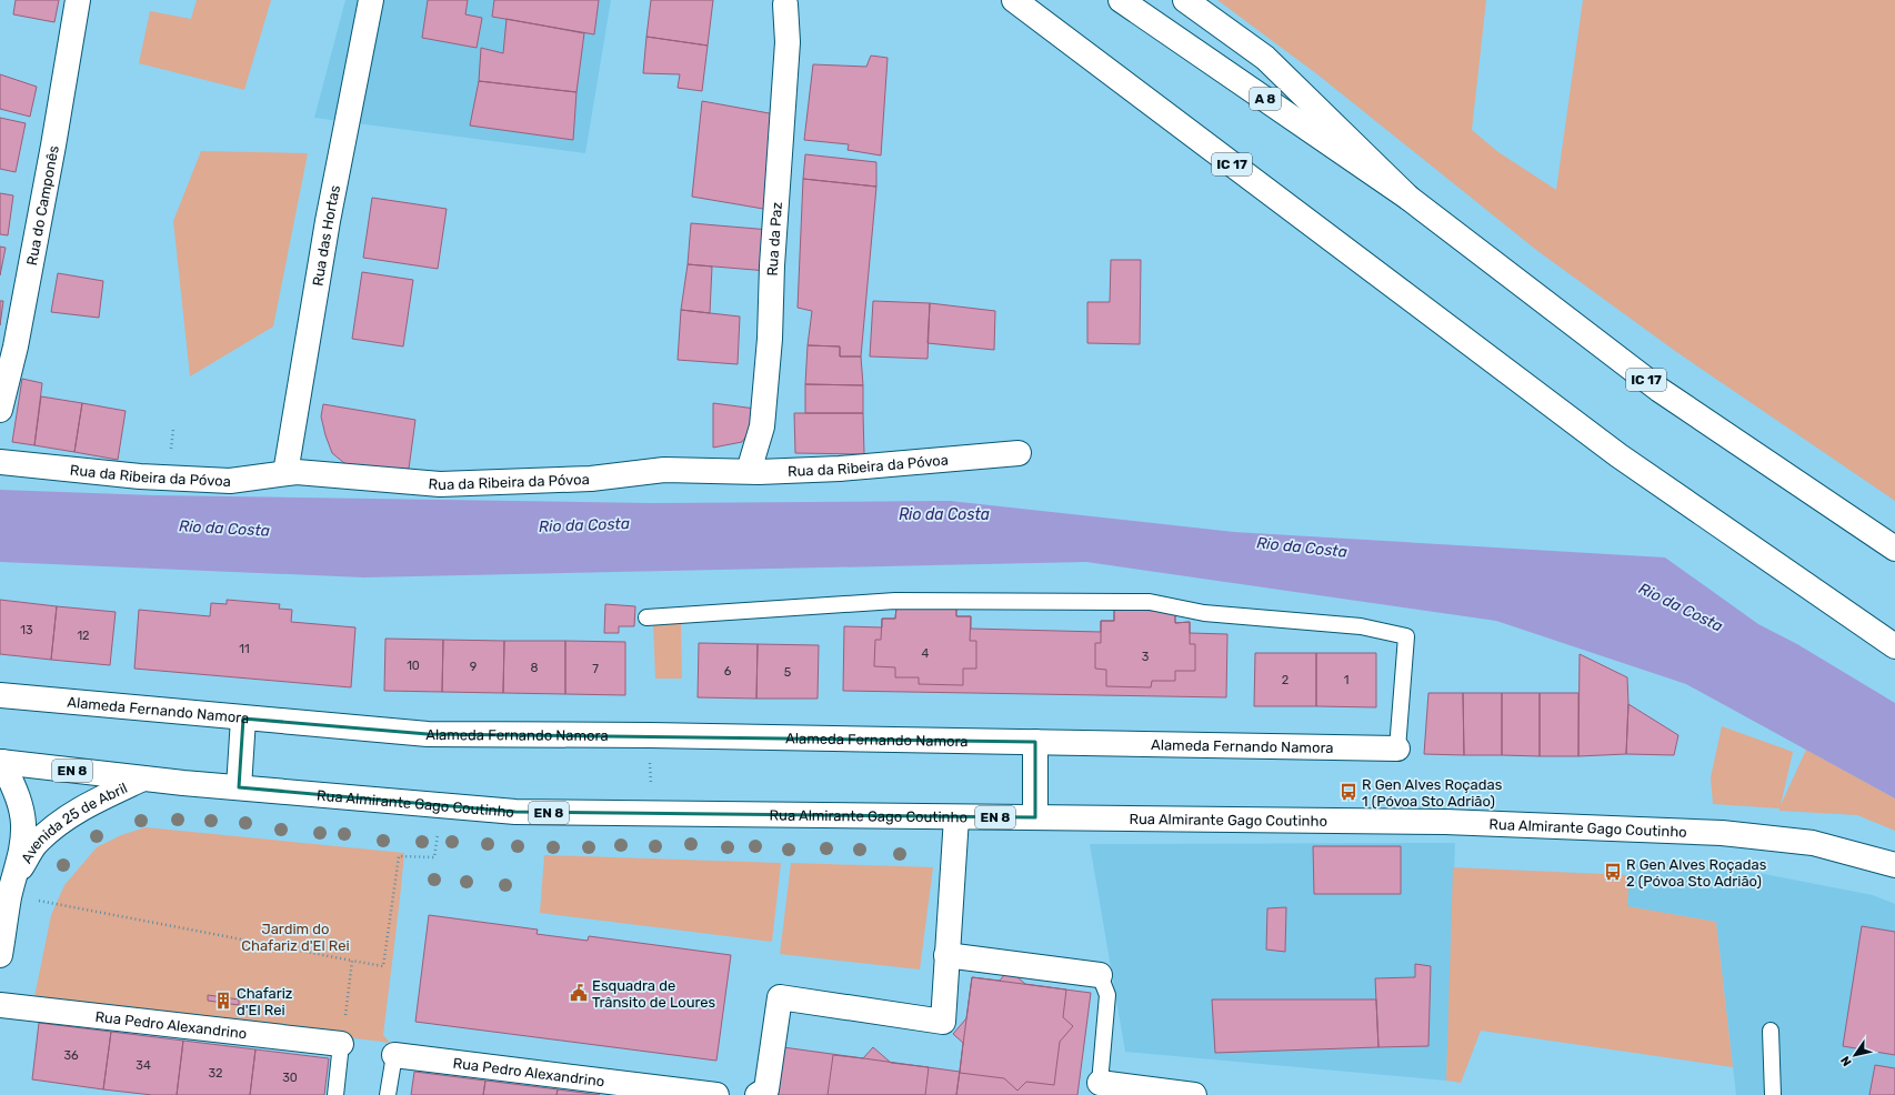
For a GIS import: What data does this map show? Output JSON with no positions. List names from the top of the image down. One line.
{"streets":{"main road":["A 8","IC 17","Rua do Camponês","Rua das Hortas","Rua da Paz","Rua da Ribeira da Póvoa","Alameda Fernando Namora","EN 8","Rua Almirante Gago Coutinho","Avenida 25 de Abril","Rua Pedro Alexandrino"]},"crossings":[["A 8","IC 17"],["Rua das Hortas","Rua da Ribeira da Póvoa"],["Rua da Paz","Rua da Ribeira da Póvoa"],["Rua Almirante Gago Coutinho","Avenida 25 de Abril"]],"water":["Rio da Costa"],"parks":["Jardim do Chafariz d'El Rei"],"places":{"bus stop":["R Gen Alves Roçadas 1 (Póvoa Sto Adrião)","R Gen Alves Roçadas 2 (Póvoa Sto Adrião)"],"public building":["Esquadra de Trânsito de Loures"],"building":["Chafariz d'El Rei"]},"house_numbers":["13","12","11","4","3","10","9","8","7","6","5","2","1","36","34","32","30"],"north":"bottom left"}
